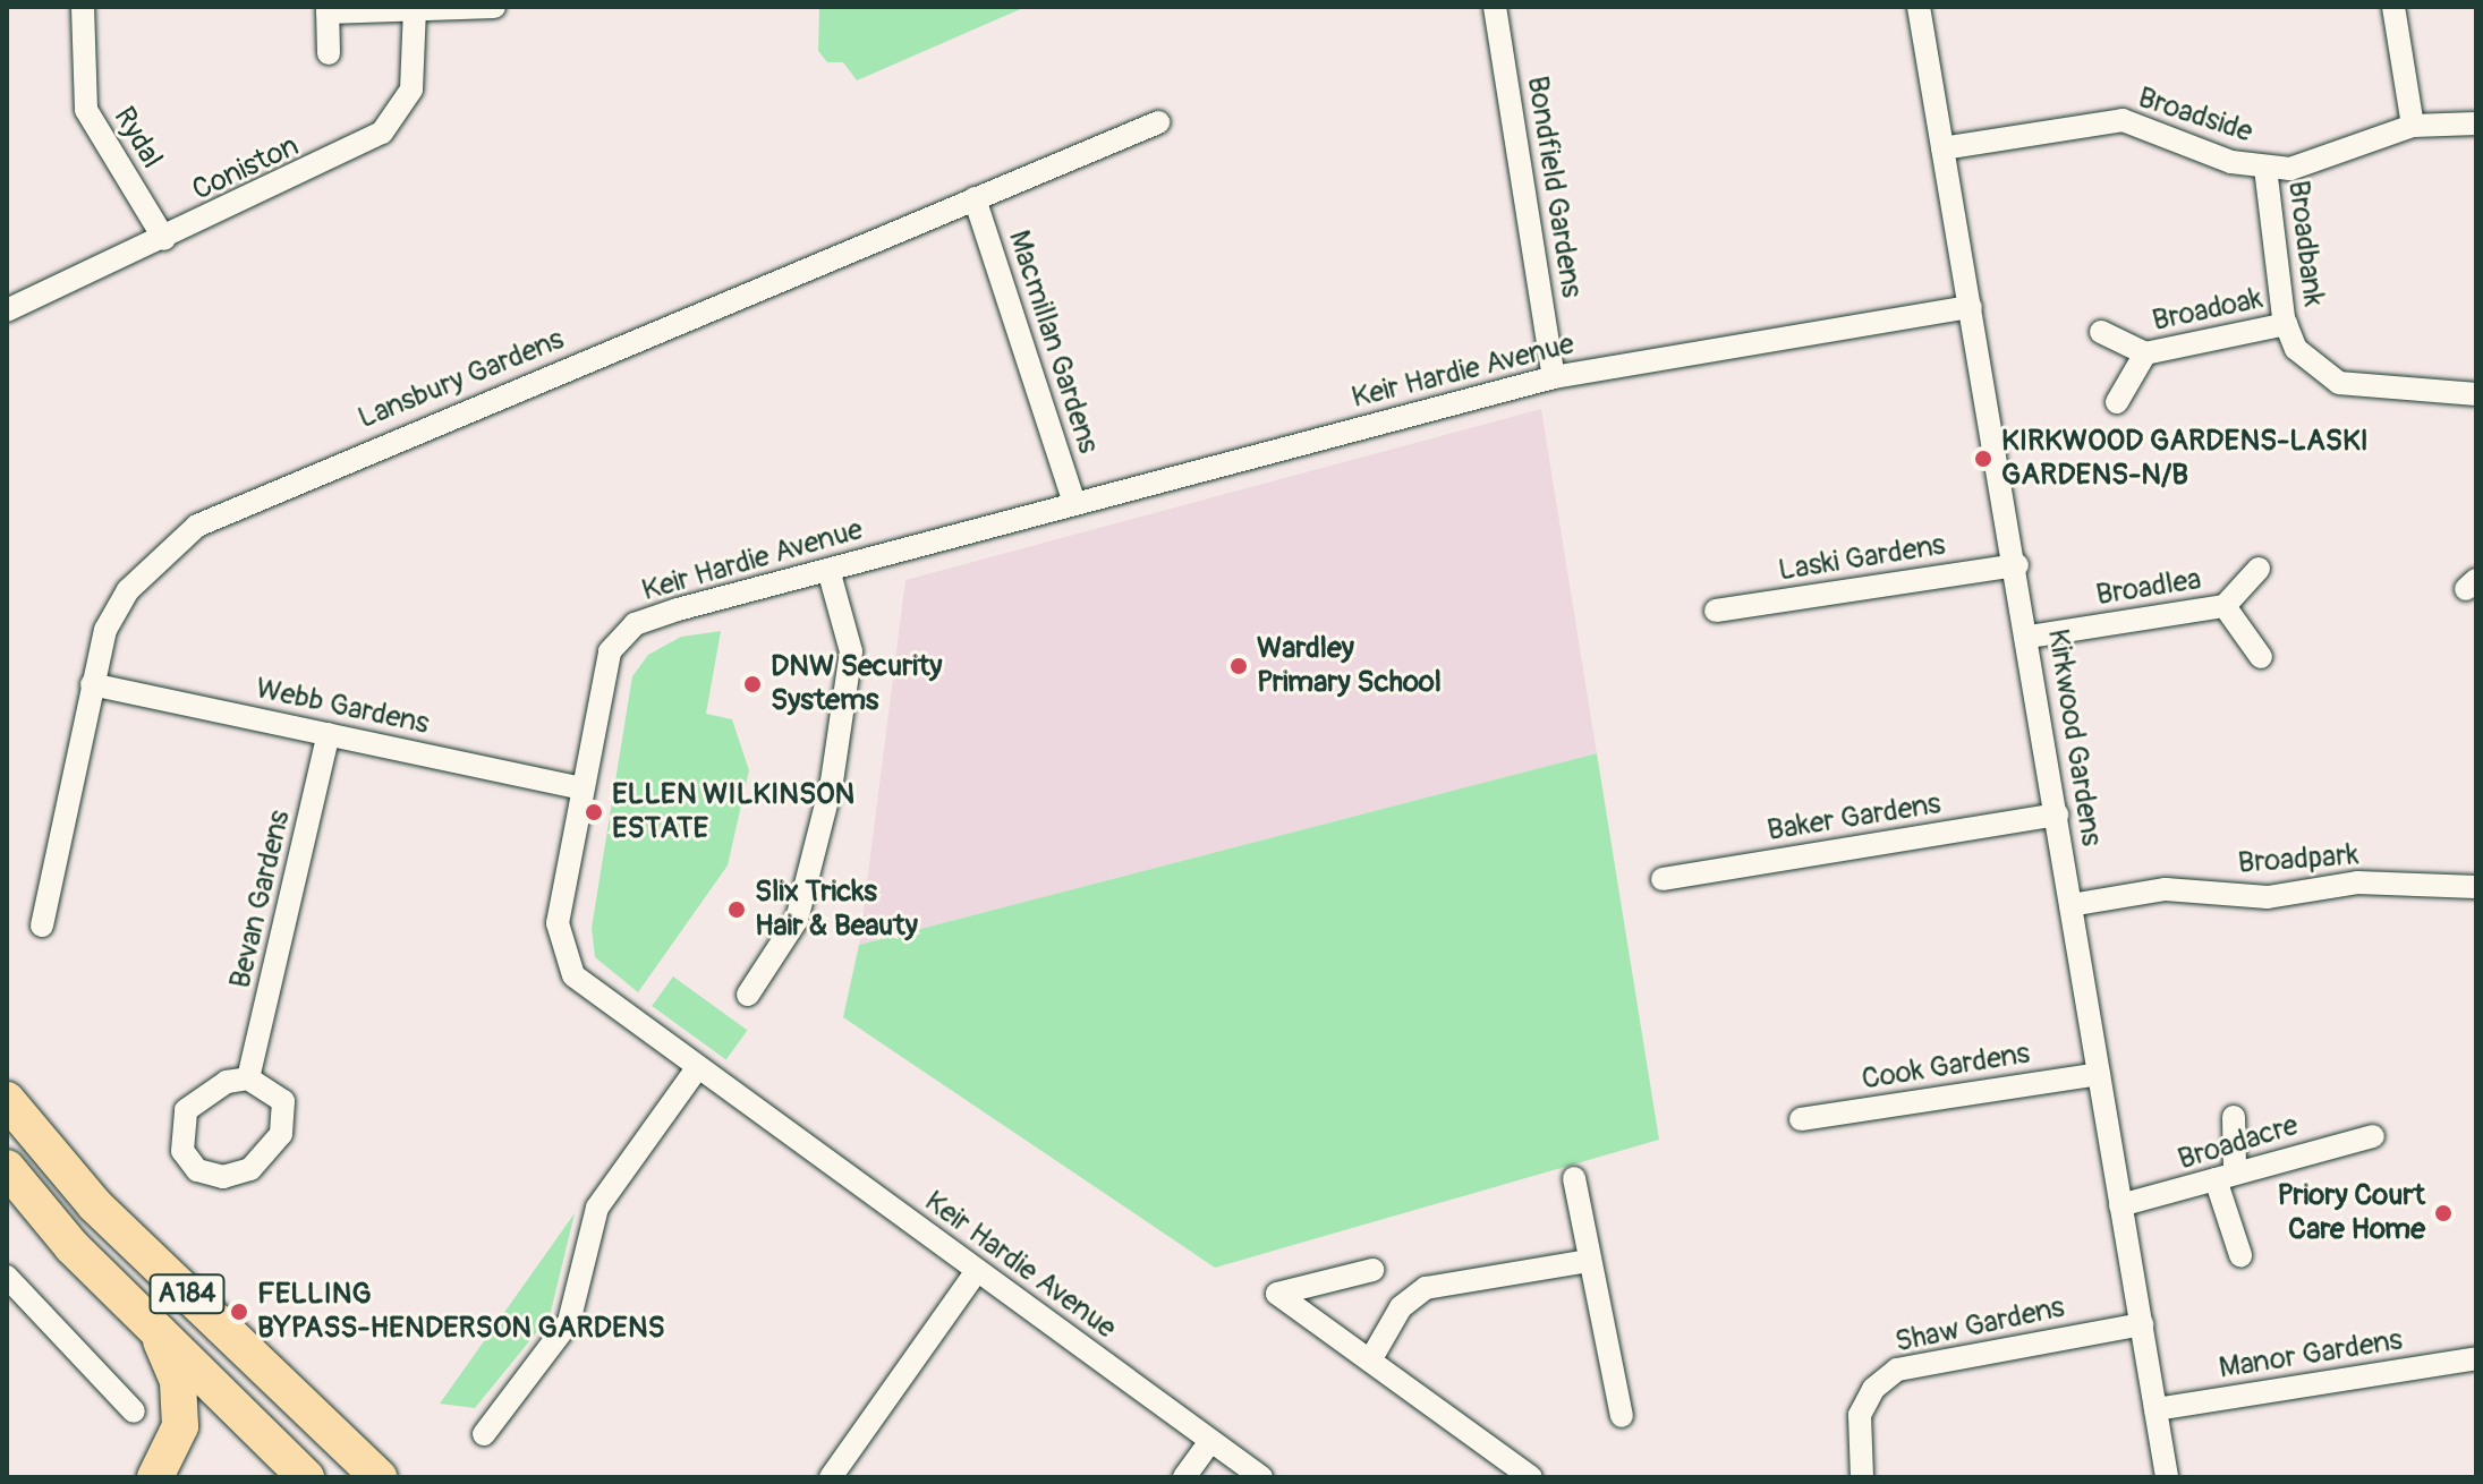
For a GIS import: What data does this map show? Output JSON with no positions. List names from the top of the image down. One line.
{"streets":{"highway":["A184"],"street":["Broadside","Rydal","Coniston","Bondfield Gardens","Broadbank","Broadoak","Macmillan Gardens","Keir Hardie Avenue","Lansbury Gardens","Laski Gardens","Broadlea","Webb Gardens","Kirkwood Gardens","Baker Gardens","Broadpark","Bevan Gardens","Cook Gardens","Broadacre","Shaw Gardens","Manor Gardens"]},"crossings":[["Broadside","Broadbank"],["Broadside","Kirkwood Gardens"],["Rydal","Coniston"],["Bondfield Gardens","Keir Hardie Avenue"],["Broadbank","Broadoak"],["Macmillan Gardens","Keir Hardie Avenue"],["Macmillan Gardens","Lansbury Gardens"],["Keir Hardie Avenue","Webb Gardens"],["Keir Hardie Avenue","Kirkwood Gardens"],["Lansbury Gardens","Webb Gardens"],["Laski Gardens","Kirkwood Gardens"],["Broadlea","Kirkwood Gardens"],["Webb Gardens","Bevan Gardens"],["Kirkwood Gardens","Baker Gardens"],["Kirkwood Gardens","Broadpark"],["Kirkwood Gardens","Cook Gardens"],["Kirkwood Gardens","Broadacre"],["Kirkwood Gardens","Shaw Gardens"],["Kirkwood Gardens","Manor Gardens"]],"places":["KIRKWOOD GARDENS-LASKI GARDENS-N/B","Wardley Primary School","DNW Security Systems","ELLEN WILKINSON ESTATE","Slix Tricks Hair & Beauty","Priory Court Care Home","FELLING BYPASS-HENDERSON GARDENS"]}
